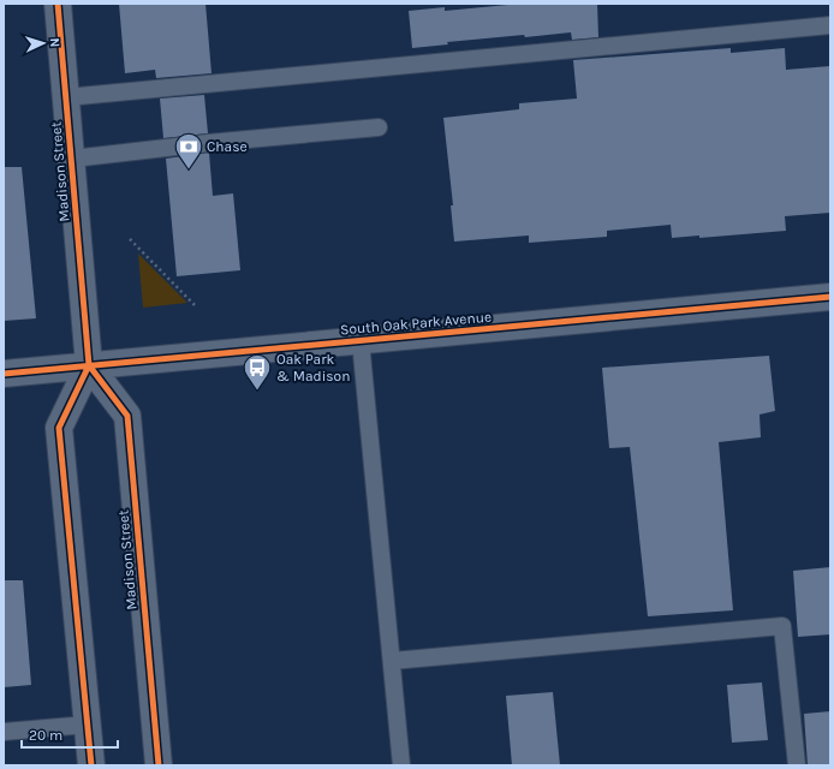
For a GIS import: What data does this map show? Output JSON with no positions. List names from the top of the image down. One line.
{"streets":{"main road":["Madison Street","South Oak Park Avenue"]},"crossings":[["Madison Street","South Oak Park Avenue"]],"places":{"bank":["Chase"],"bus stop":["Oak Park & Madison"]},"scale_bar":"20 m","north":"right"}
